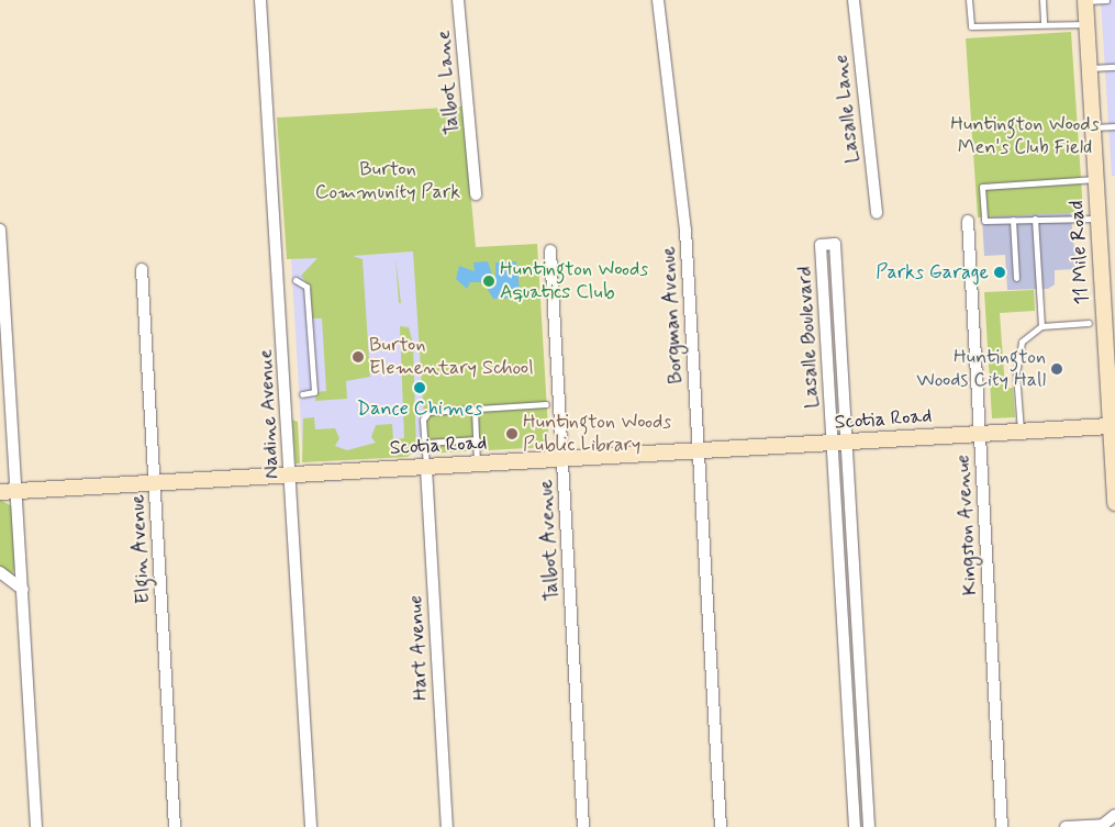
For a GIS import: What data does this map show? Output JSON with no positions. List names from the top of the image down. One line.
{"streets":{"street":["Talbot Lane","Lasalle Lane","11 Mile Road","Borgman Avenue","Lasalle Boulevard","Nadine Avenue","Scotia Road","Kingston Avenue","Talbot Avenue","Elgin Avenue","Hart Avenue"]},"crossings":[["11 Mile Road","Scotia Road"],["Borgman Avenue","Scotia Road"],["Lasalle Boulevard","Scotia Road"],["Nadine Avenue","Scotia Road"],["Scotia Road","Kingston Avenue"],["Scotia Road","Talbot Avenue"],["Scotia Road","Elgin Avenue"],["Scotia Road","Hart Avenue"]],"parks":["Huntington Woods Men's Club Field","Burton Community Park"],"places":["Parks Garage","Huntington Woods Aquatics Club","Burton Elementary School","Huntington Woods City Hall","Dance Chimes","Huntington Woods Public Library"]}
